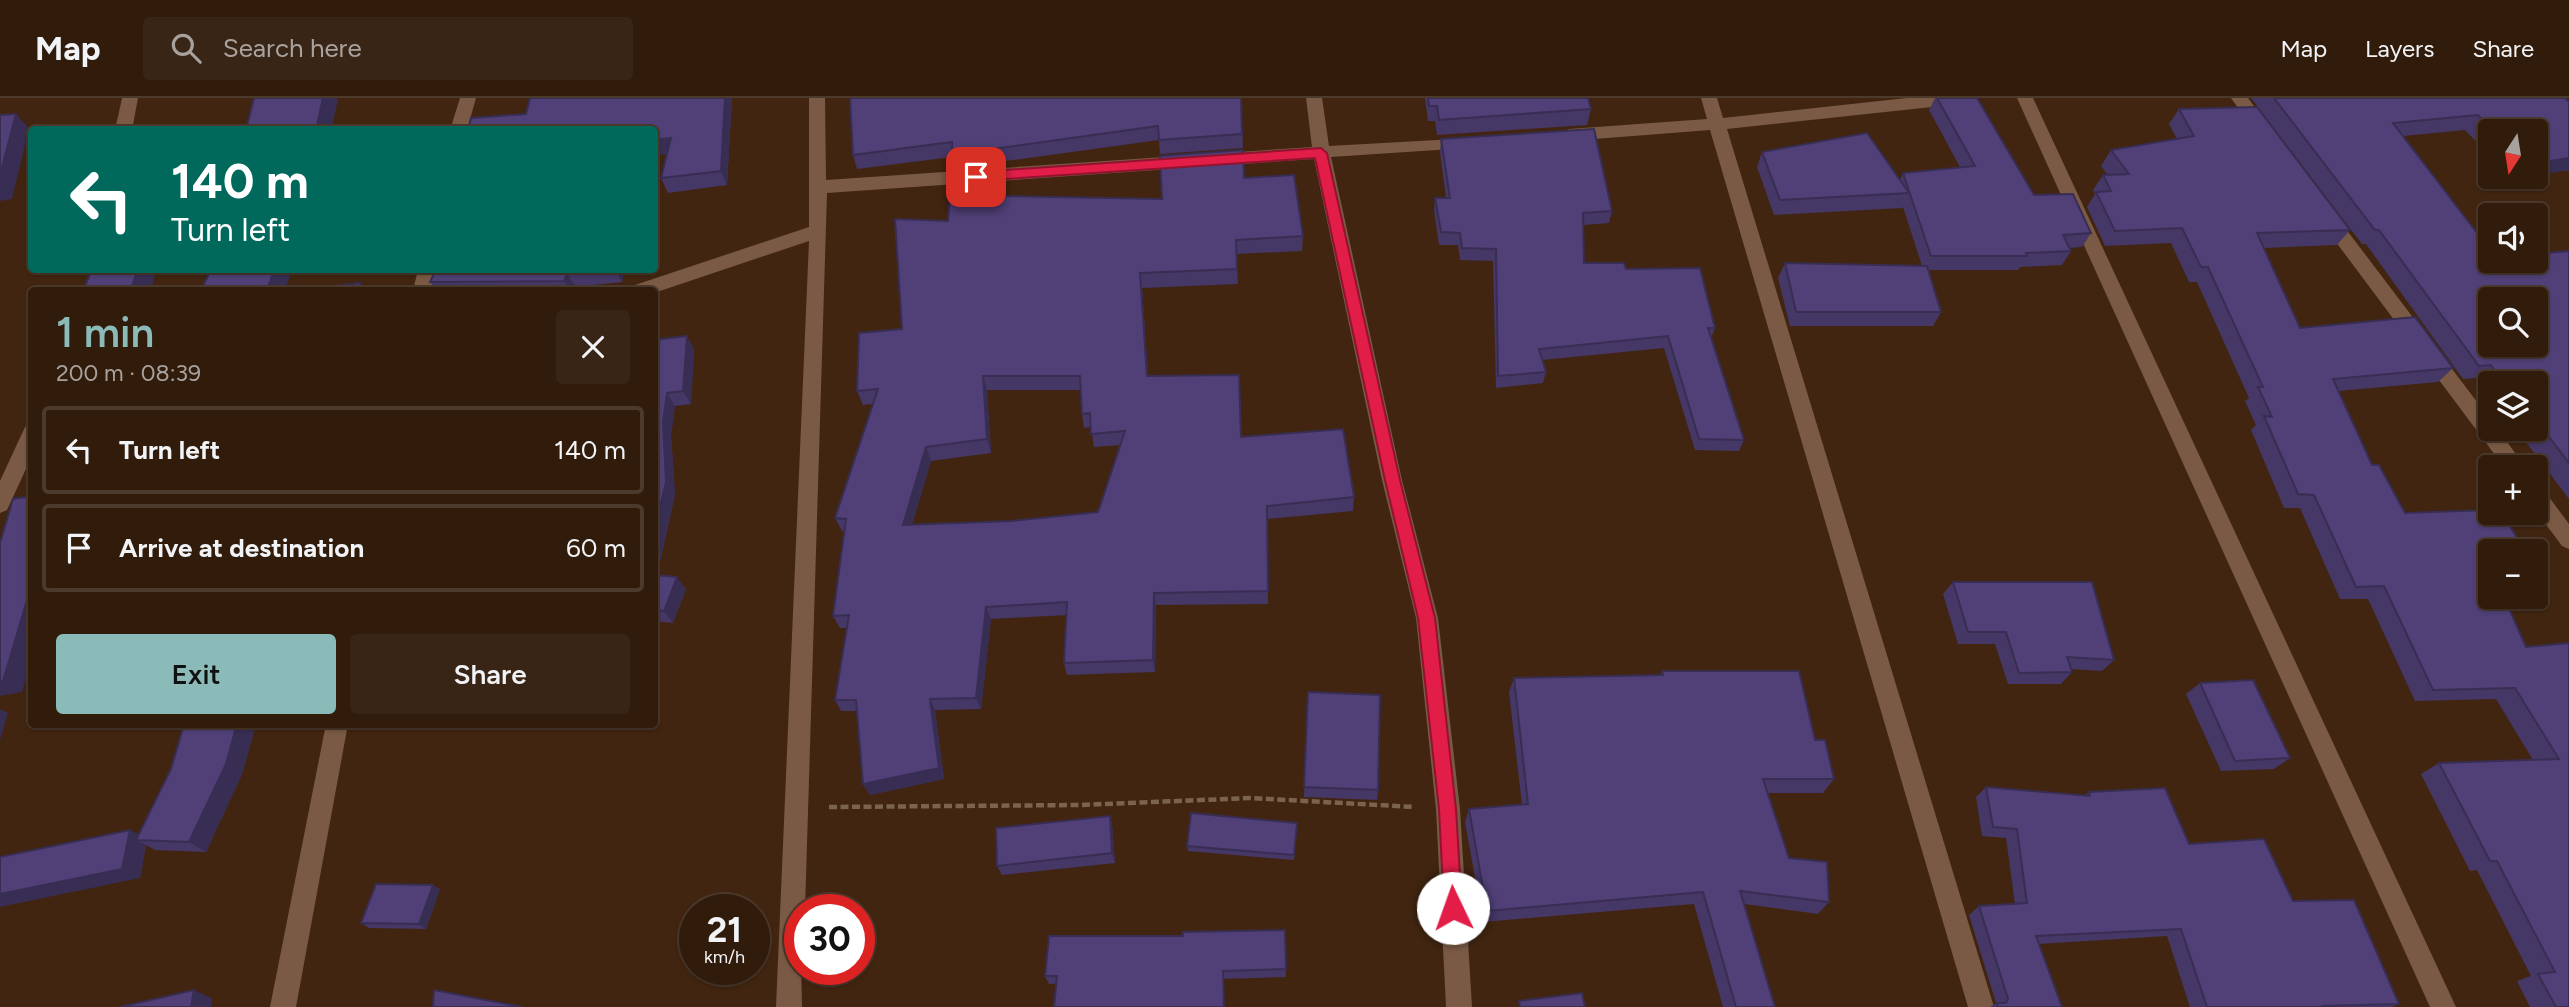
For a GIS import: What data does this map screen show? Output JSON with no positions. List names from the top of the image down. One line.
{"north":"bottom","page":{"header":"Map","search":"Search here","nav":["Map","Layers","Share"],"map_buttons":["+","−"],"turn":["140 m","Turn left"],"heading":["1 min","200 m · 08:39"],"list":[{"name":"Turn left","value":"140 m"},{"name":"Arrive at destination","value":"60 m"}],"buttons":["Exit","Share"],"speed":"21 km/h","limit":"30"}}
